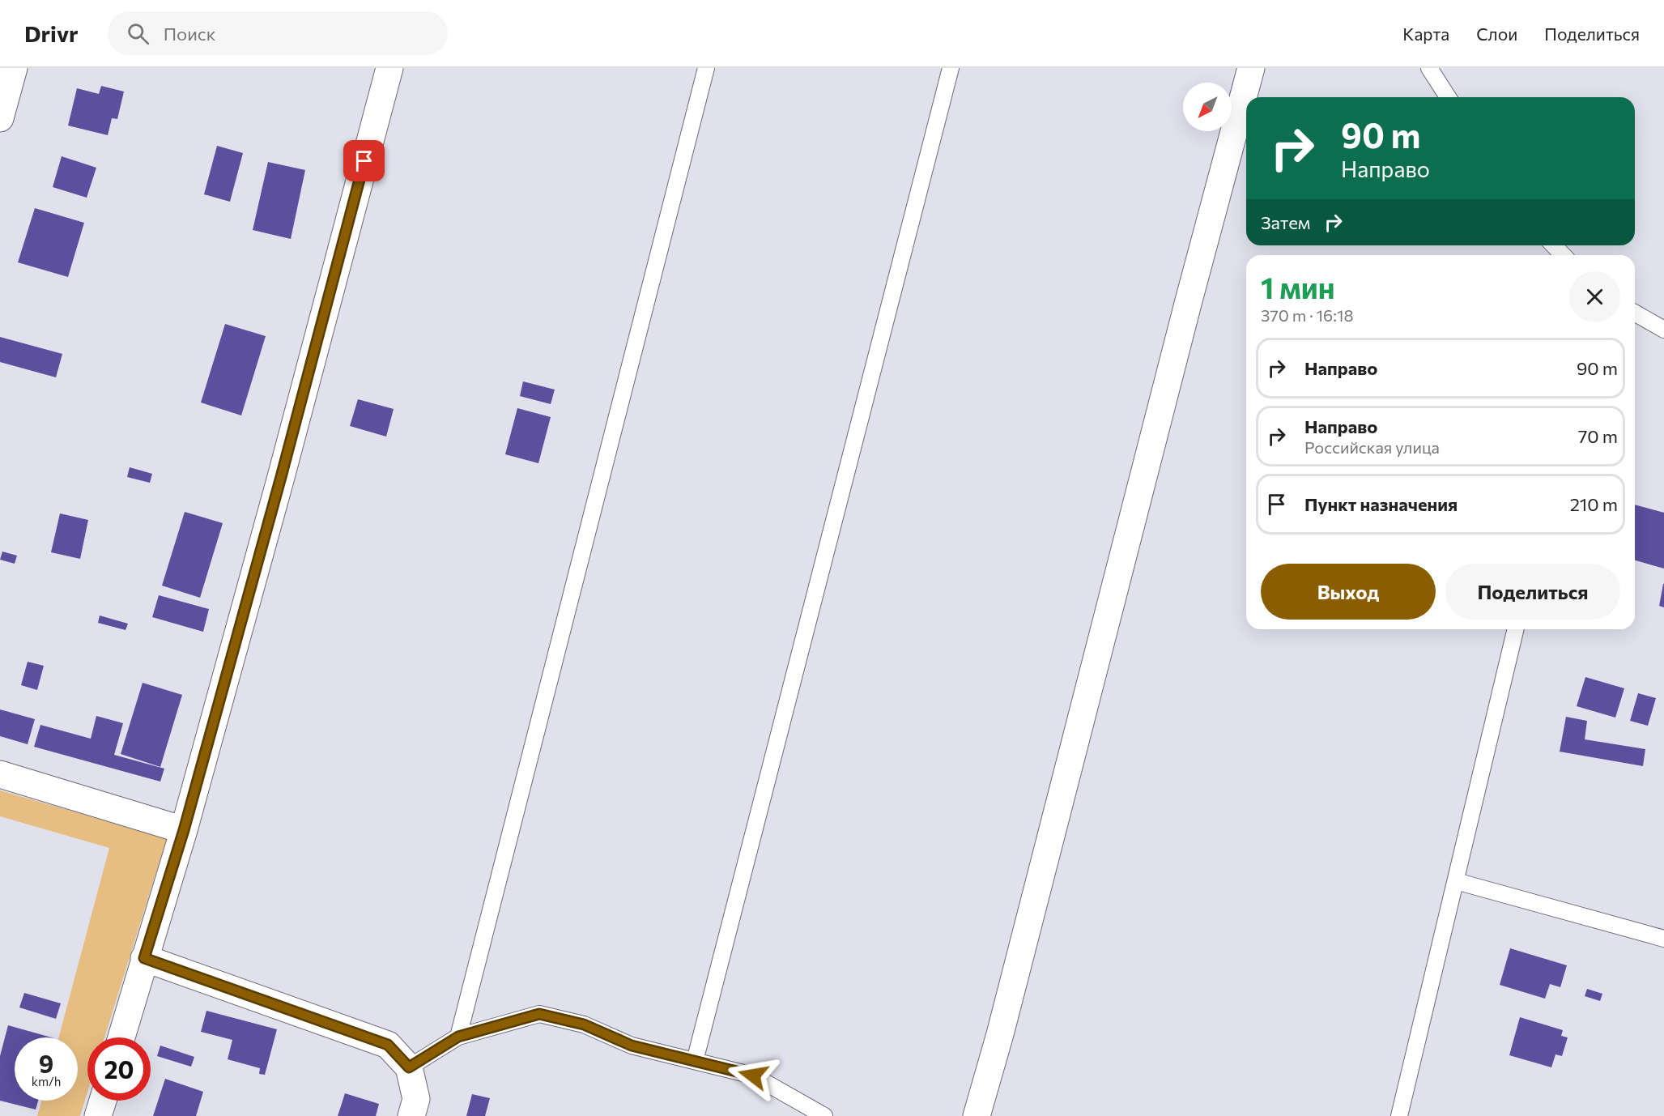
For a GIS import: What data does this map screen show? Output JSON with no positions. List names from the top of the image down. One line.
{"north":"bottom left","page":{"header":"Drivr","search":"Поиск","nav":["Карта","Слои","Поделиться"],"turn":["90 m","Направо"],"then":"Затем","heading":["1 мин","370 m · 16:18"],"list":[{"name":"Направо","value":"90 m"},{"name":"Направо","note":"Российская улица","value":"70 m"},{"name":"Пункт назначения","value":"210 m"}],"buttons":["Выход","Поделиться"],"speed":"9 km/h","limit":"20"}}
